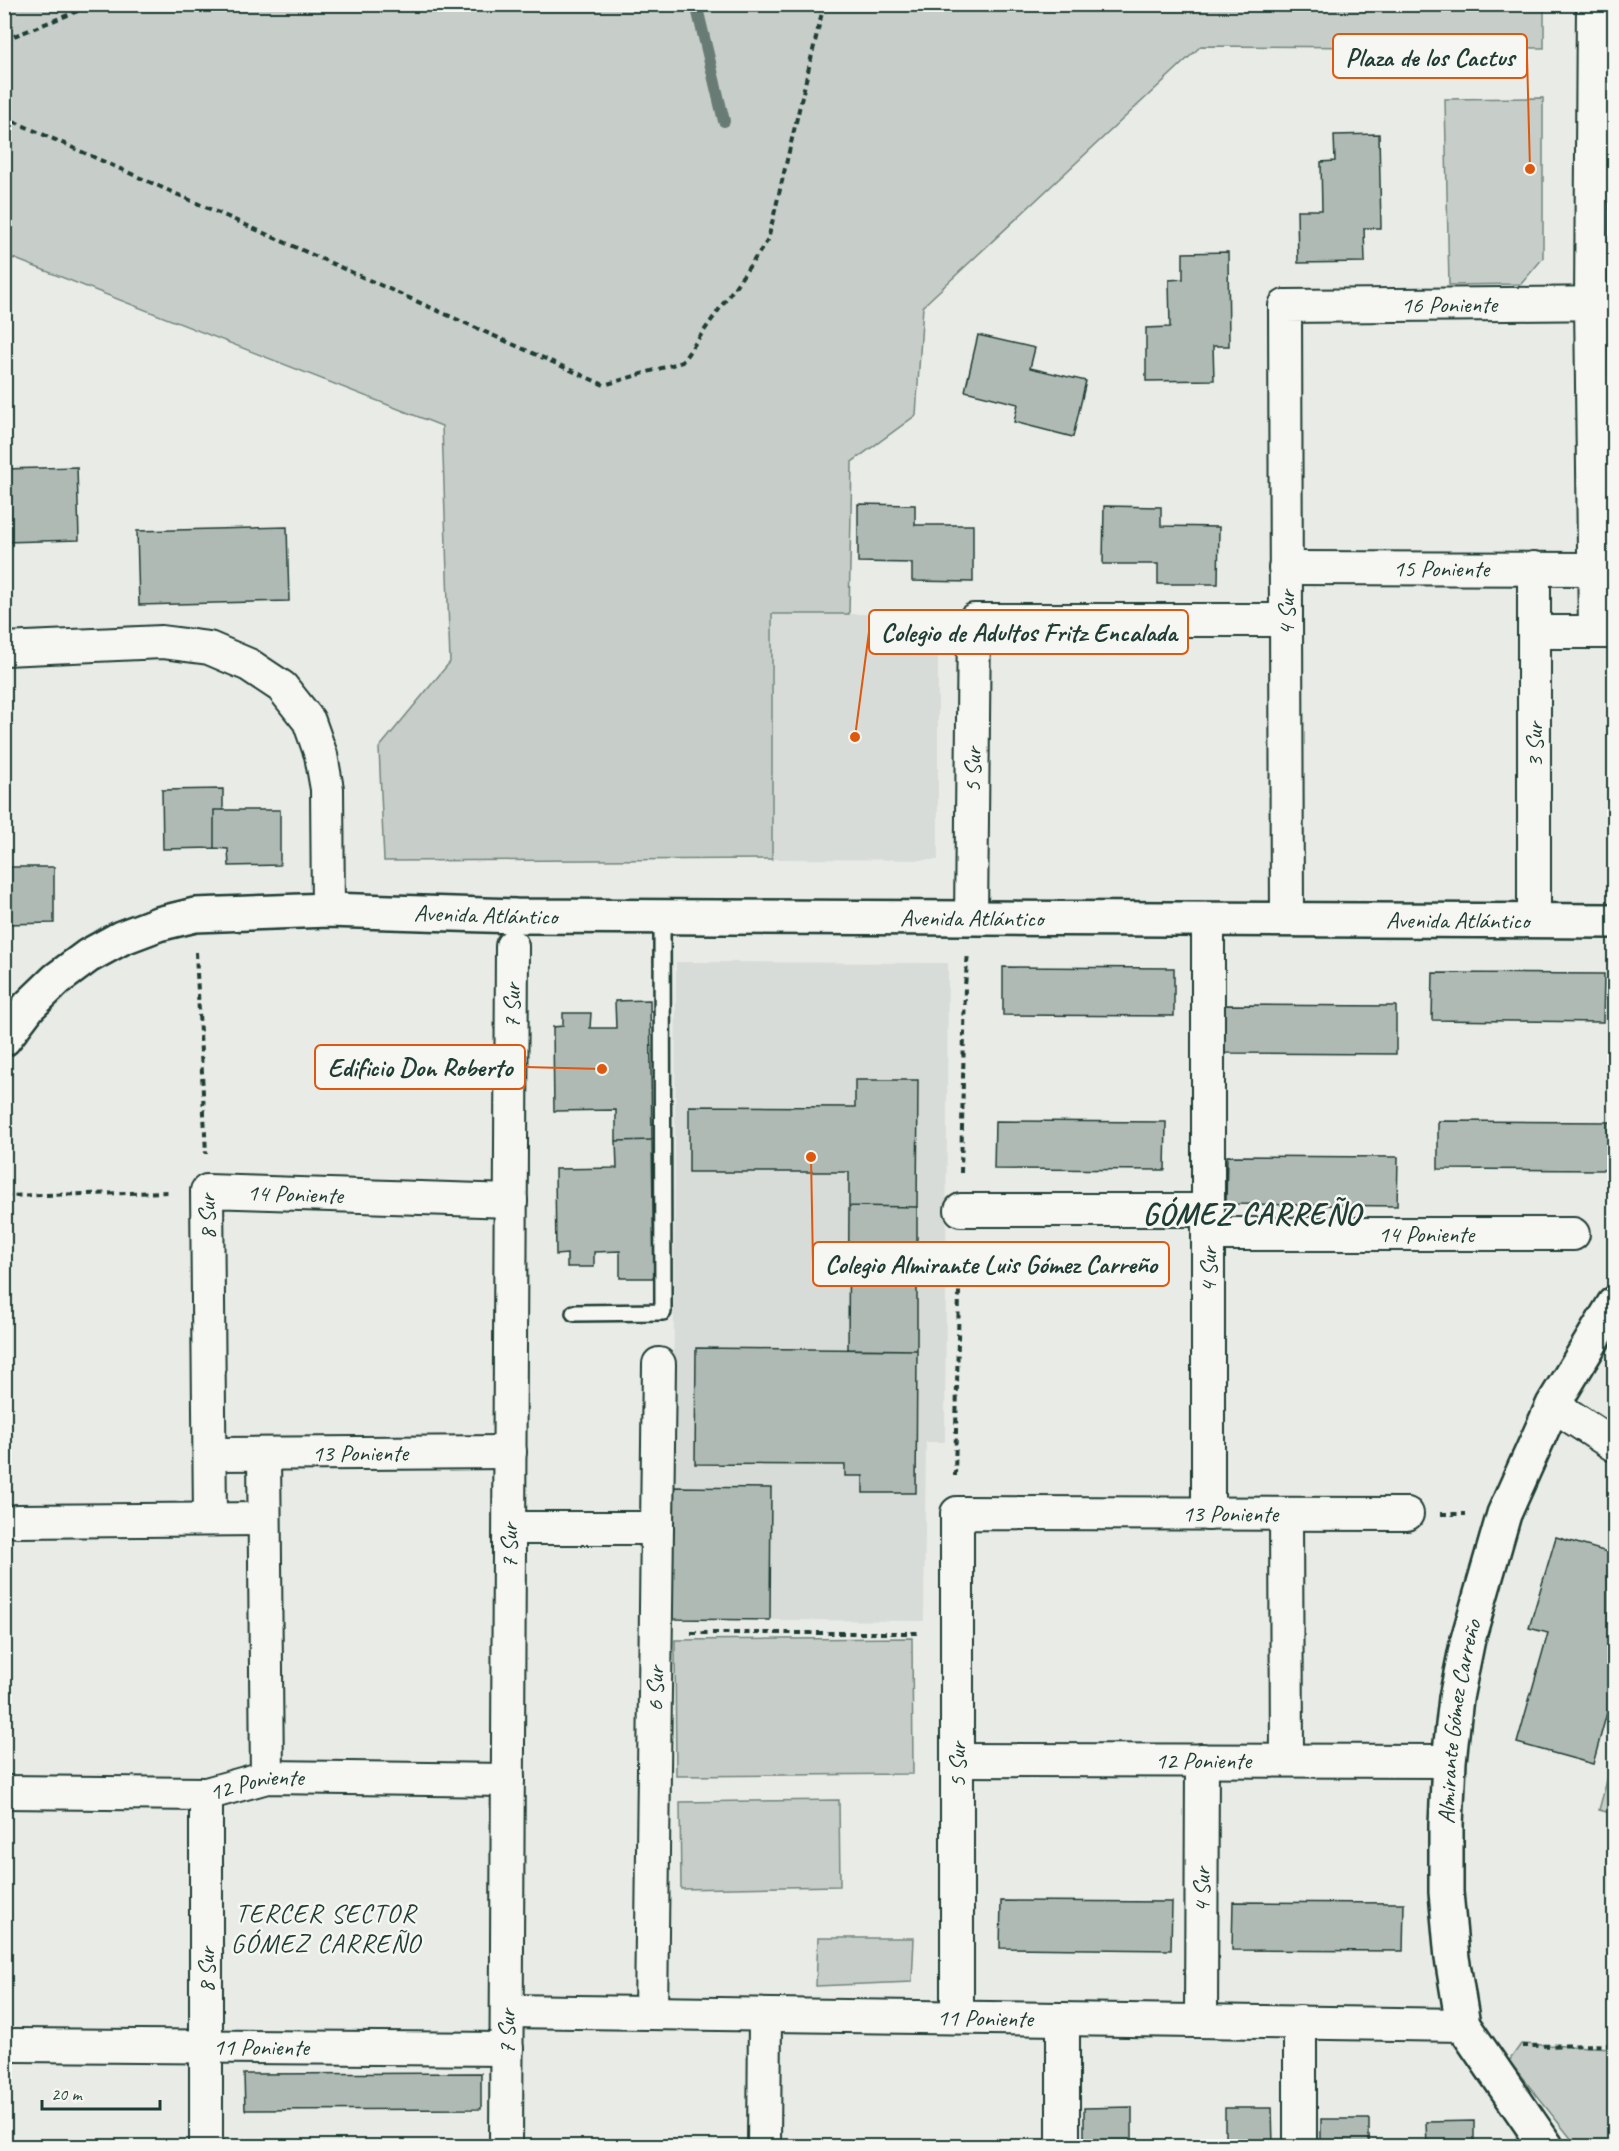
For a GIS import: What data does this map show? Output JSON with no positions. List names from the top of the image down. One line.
{"streets":{"street":["16 Poniente","15 Poniente","4 Sur","3 Sur","5 Sur","Avenida Atlántico","7 Sur","14 Poniente","8 Sur","13 Poniente","6 Sur","Almirante Gómez Carreño","12 Poniente","11 Poniente"]},"crossings":[["16 Poniente","4 Sur"],["15 Poniente","4 Sur"],["15 Poniente","3 Sur"],["4 Sur","5 Sur"],["4 Sur","Avenida Atlántico"],["4 Sur","14 Poniente"],["4 Sur","13 Poniente"],["4 Sur","12 Poniente"],["4 Sur","11 Poniente"],["3 Sur","Avenida Atlántico"],["5 Sur","Avenida Atlántico"],["5 Sur","13 Poniente"],["5 Sur","12 Poniente"],["5 Sur","11 Poniente"],["Avenida Atlántico","8 Sur"],["7 Sur","14 Poniente"],["7 Sur","13 Poniente"],["7 Sur","12 Poniente"],["7 Sur","11 Poniente"],["14 Poniente","8 Sur"],["8 Sur","13 Poniente"],["8 Sur","12 Poniente"],["8 Sur","11 Poniente"],["6 Sur","11 Poniente"],["Almirante Gómez Carreño","12 Poniente"],["Almirante Gómez Carreño","11 Poniente"]],"districts":["GÓMEZ CARREÑO","TERCER SECTOR GÓMEZ CARREÑO"],"places":["Plaza de los Cactus","Colegio de Adultos Fritz Encalada","Edificio Don Roberto","Colegio Almirante Luis Gómez Carreño"],"scale_bar":"20 m"}
